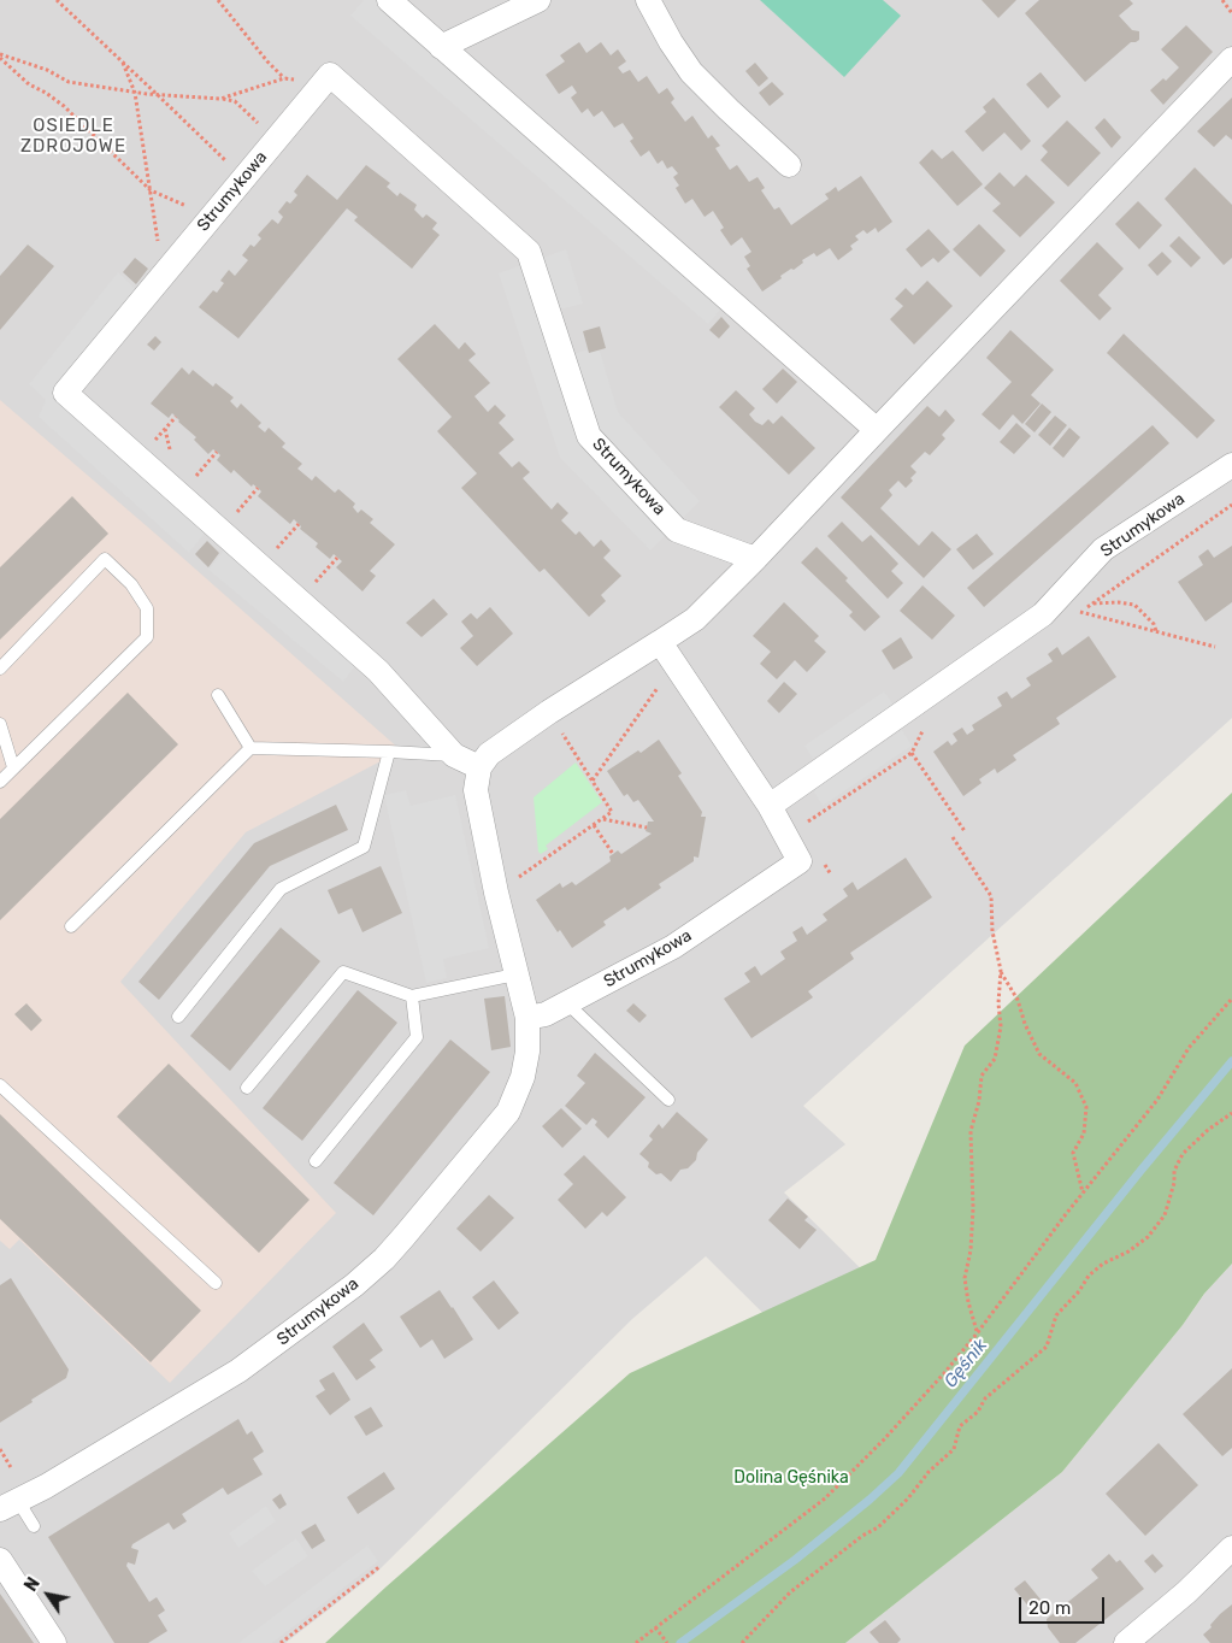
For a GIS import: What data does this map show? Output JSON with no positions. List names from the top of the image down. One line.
{"streets":{"street":["Strumykowa"]},"districts":["OSIEDLE ZDROJOWE"],"water":["Gęśnik"],"parks":["Dolina Gęśnika"],"scale_bar":"20 m","north":"top left"}
